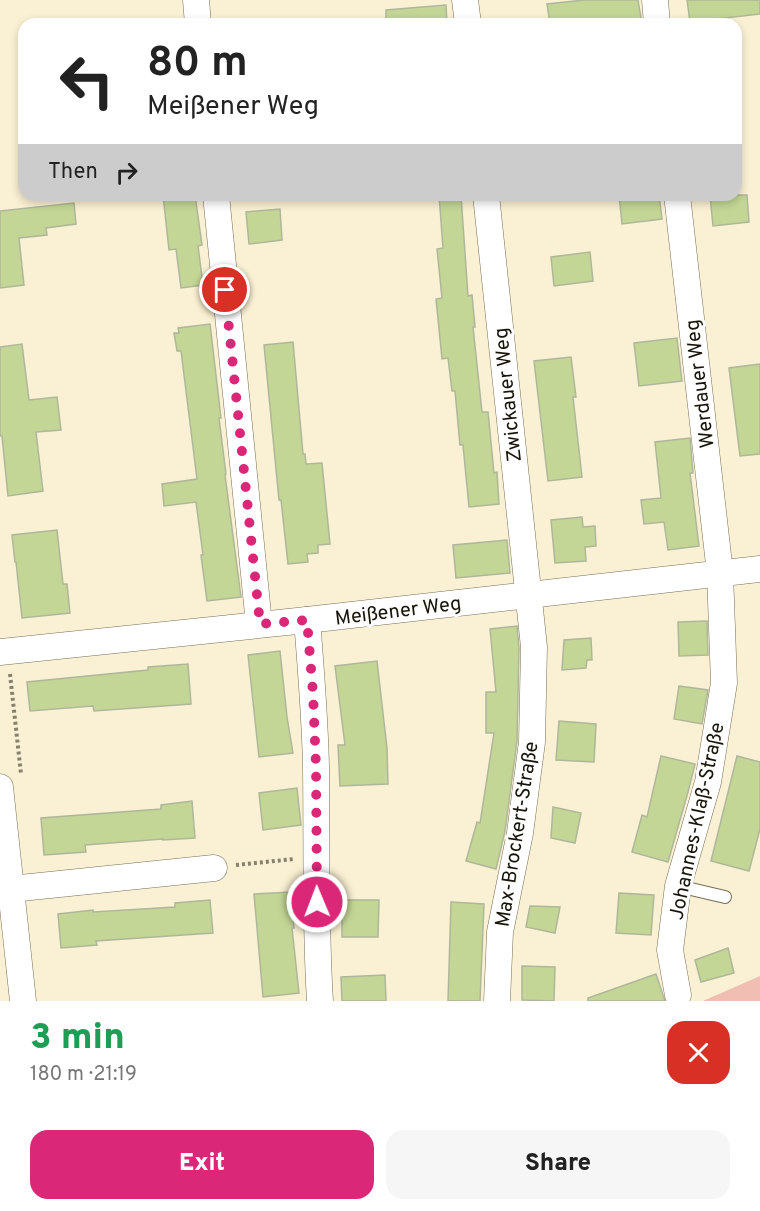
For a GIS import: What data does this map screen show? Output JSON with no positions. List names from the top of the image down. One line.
{"streets":{"street":["Werdauer Weg","Zwickauer Weg","Meißener Weg","Johannes-Klaß-Straße","Max-Brockert-Straße"]},"crossings":[["Werdauer Weg","Meißener Weg"],["Werdauer Weg","Johannes-Klaß-Straße"],["Zwickauer Weg","Meißener Weg"],["Zwickauer Weg","Max-Brockert-Straße"],["Meißener Weg","Johannes-Klaß-Straße"],["Meißener Weg","Max-Brockert-Straße"]],"page":{"turn":["80 m","Meißener Weg"],"then":"Then","heading":["3 min","180 m · 21:19"],"buttons":["Exit","Share"]}}
